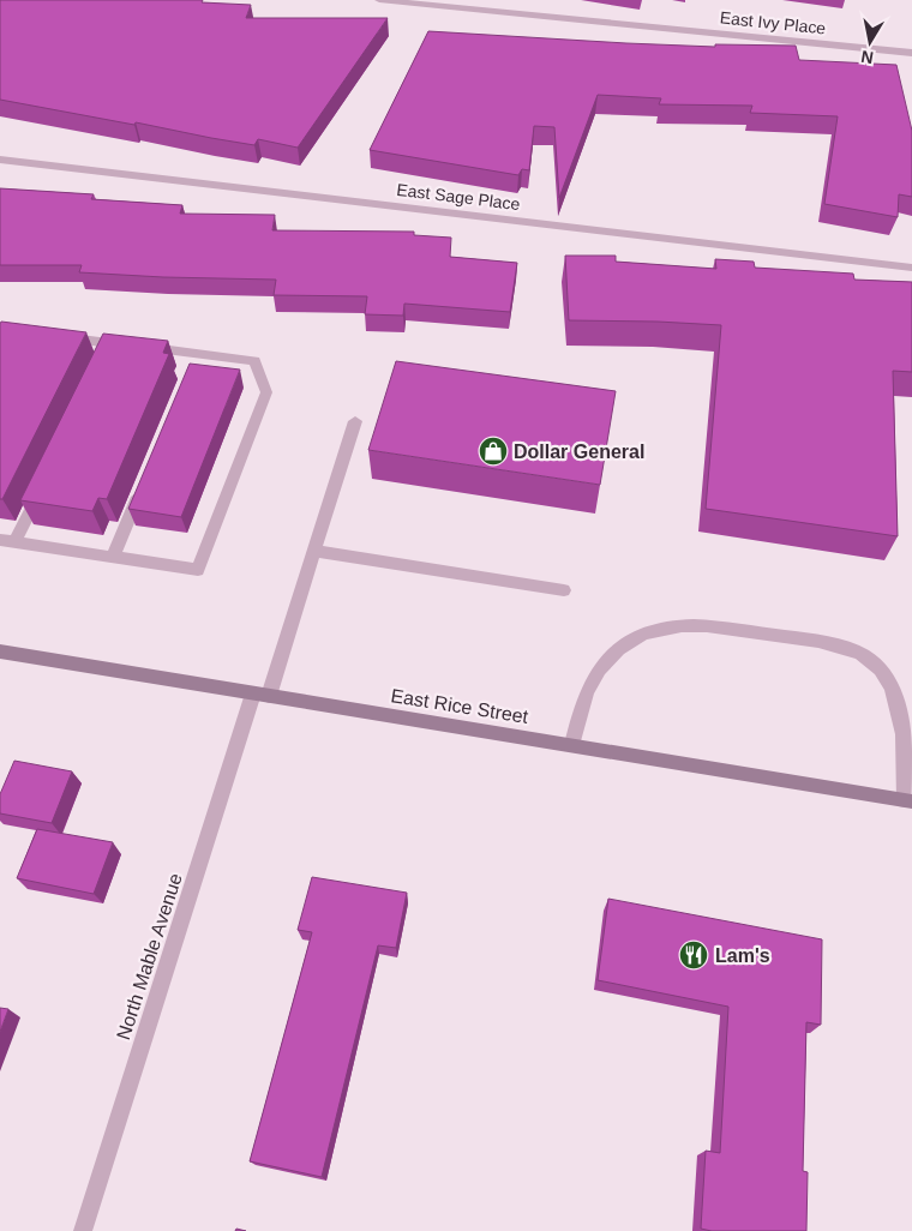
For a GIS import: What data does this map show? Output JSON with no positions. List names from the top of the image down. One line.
{"streets":{"main road":["East Rice Street"],"street":["East Ivy Place","East Sage Place","North Mable Avenue"]},"crossings":[["East Rice Street","North Mable Avenue"]],"places":{"shop":["Dollar General"],"restaurant":["Lam's"]},"north":"bottom"}
